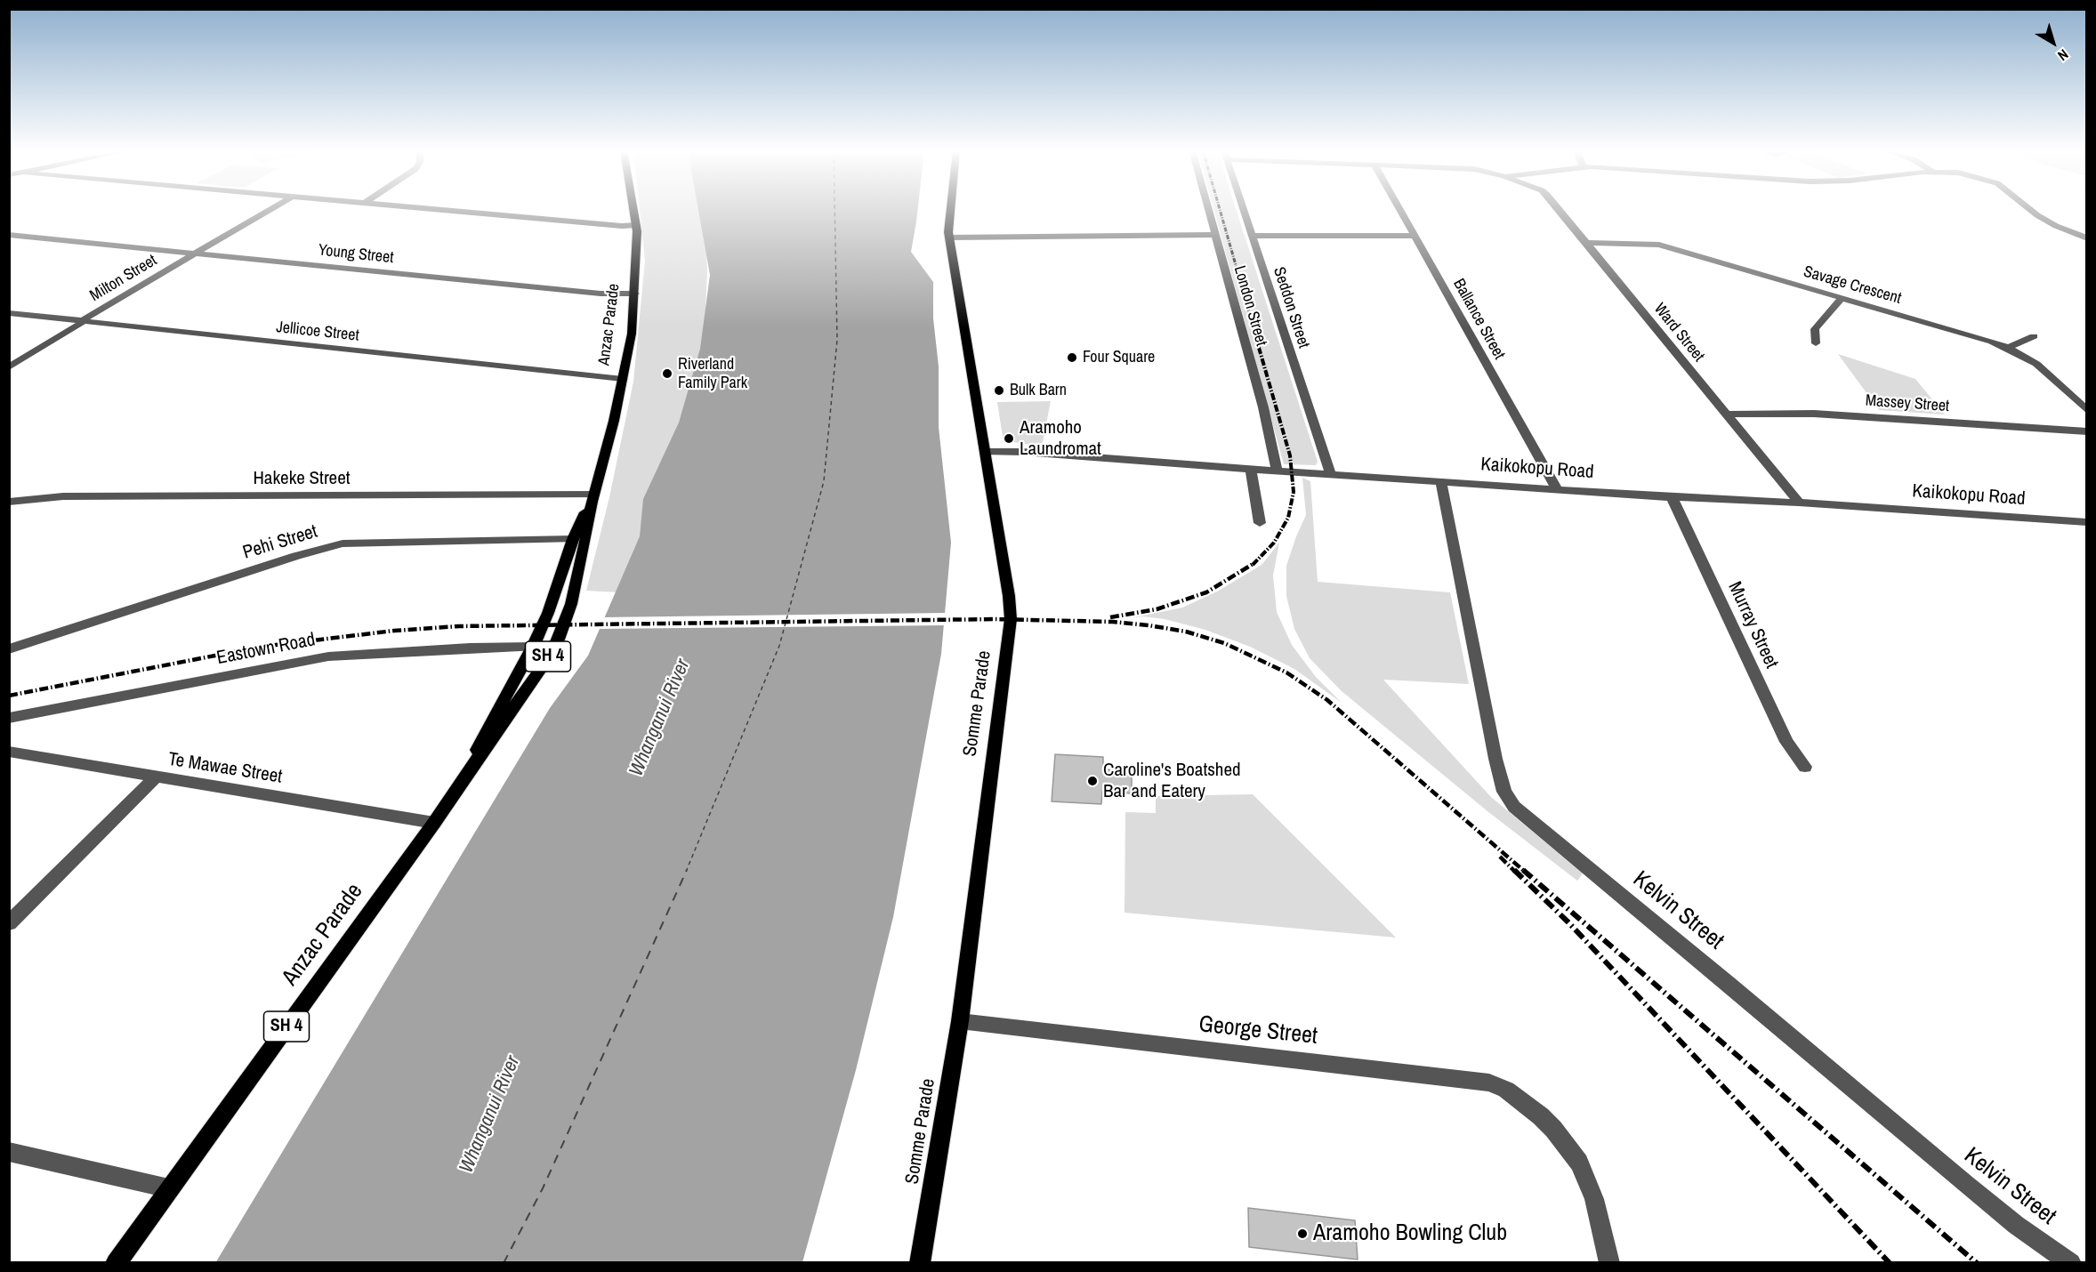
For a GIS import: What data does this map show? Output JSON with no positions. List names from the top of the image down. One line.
{"streets":{"main road":["Anzac Parade","SH 4","Somme Parade"],"street":["Young Street","Milton Street","Savage Crescent","London Street","Seddon Street","Ballance Street","Jellicoe Street","Ward Street","Massey Street","Kaikokopu Road","Hakeke Street","Pehi Street","Murray Street","Eastown Road","Te Mawae Street","Kelvin Street","George Street"]},"crossings":[["Young Street","Milton Street"],["Young Street","Anzac Parade"],["Milton Street","Jellicoe Street"],["Savage Crescent","Ward Street"],["London Street","Kaikokopu Road"],["Seddon Street","Kaikokopu Road"],["Ballance Street","Kaikokopu Road"],["Anzac Parade","Jellicoe Street"],["Anzac Parade","Hakeke Street"],["Anzac Parade","Pehi Street"],["Anzac Parade","Eastown Road"],["Anzac Parade","Te Mawae Street"],["Ward Street","Massey Street"],["Ward Street","Kaikokopu Road"],["Kaikokopu Road","Murray Street"],["Kaikokopu Road","Somme Parade"],["Kaikokopu Road","Kelvin Street"],["Somme Parade","George Street"]],"water":["Whanganui River"],"places":["Four Square","Riverland Family Park","Bulk Barn","Aramoho Laundromat","Caroline's Boatshed Bar and Eatery","Aramoho Bowling Club"],"north":"bottom right"}
